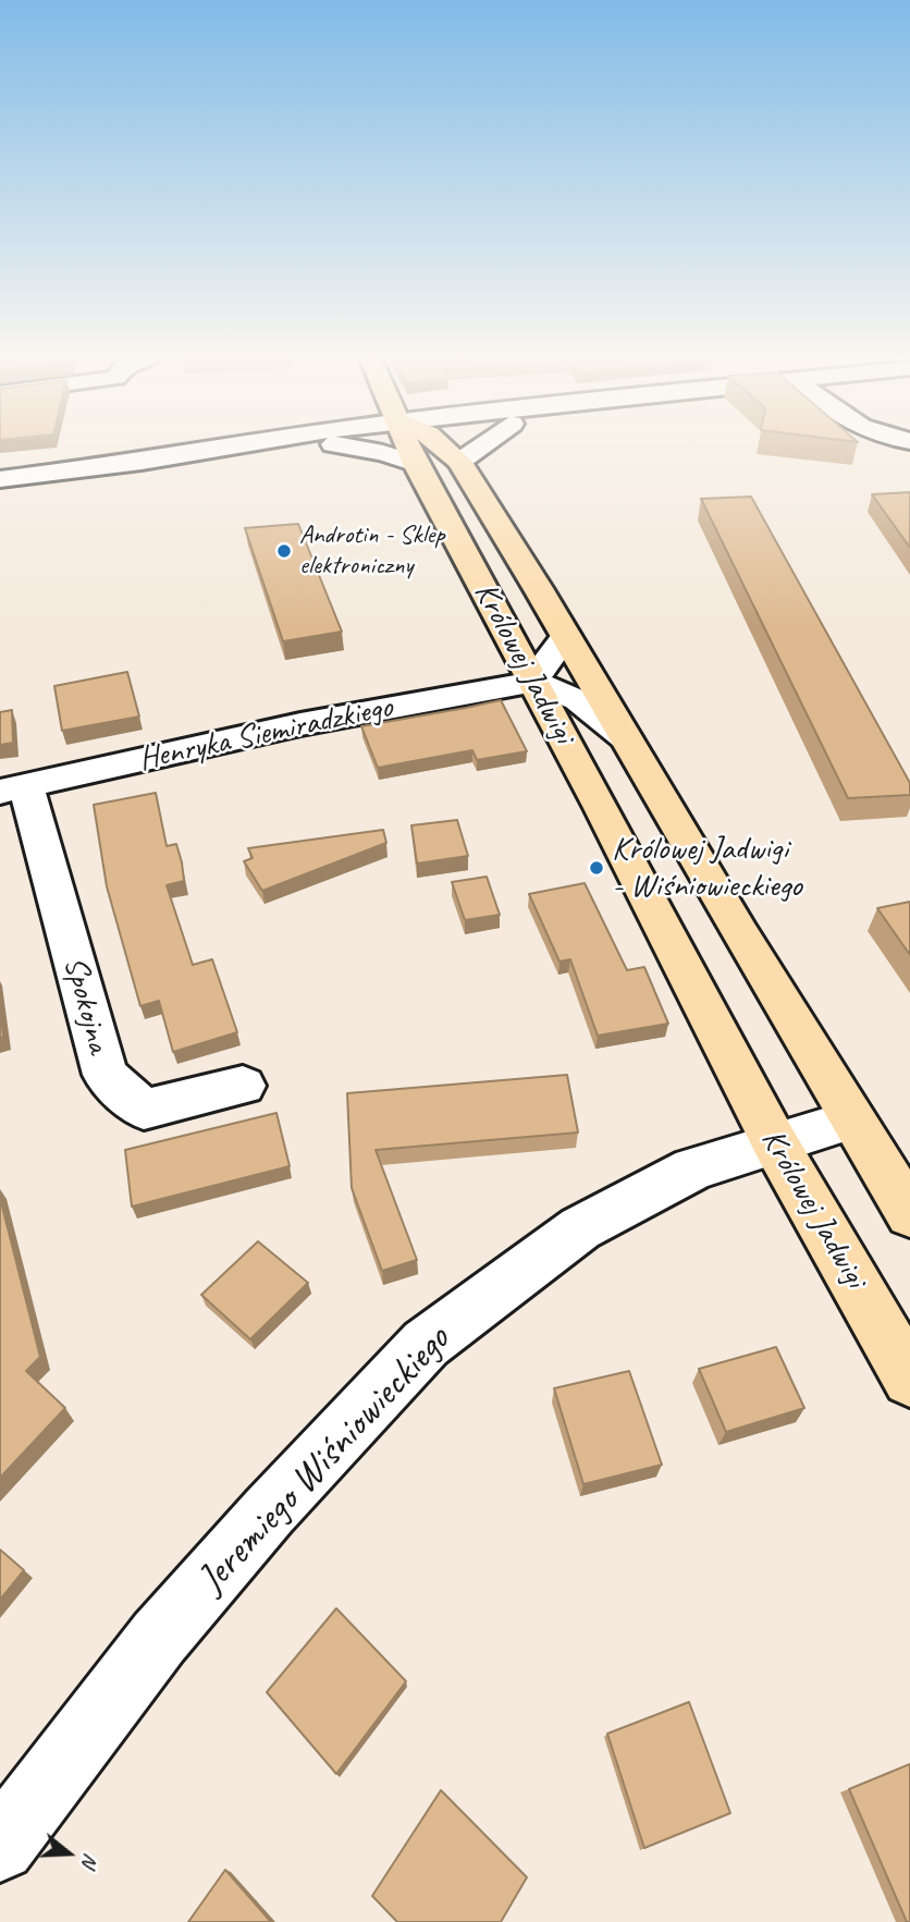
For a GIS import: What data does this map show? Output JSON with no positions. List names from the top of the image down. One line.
{"streets":{"main road":["Królowej Jadwigi"],"street":["Henryka Siemiradzkiego","Spokojna","Jeremiego Wiśniowieckiego"]},"crossings":[["Królowej Jadwigi","Henryka Siemiradzkiego"],["Królowej Jadwigi","Jeremiego Wiśniowieckiego"],["Henryka Siemiradzkiego","Spokojna"]],"places":["Androtin - Sklep elektroniczny","Królowej Jadwigi - Wiśniowieckiego"],"north":"right"}
